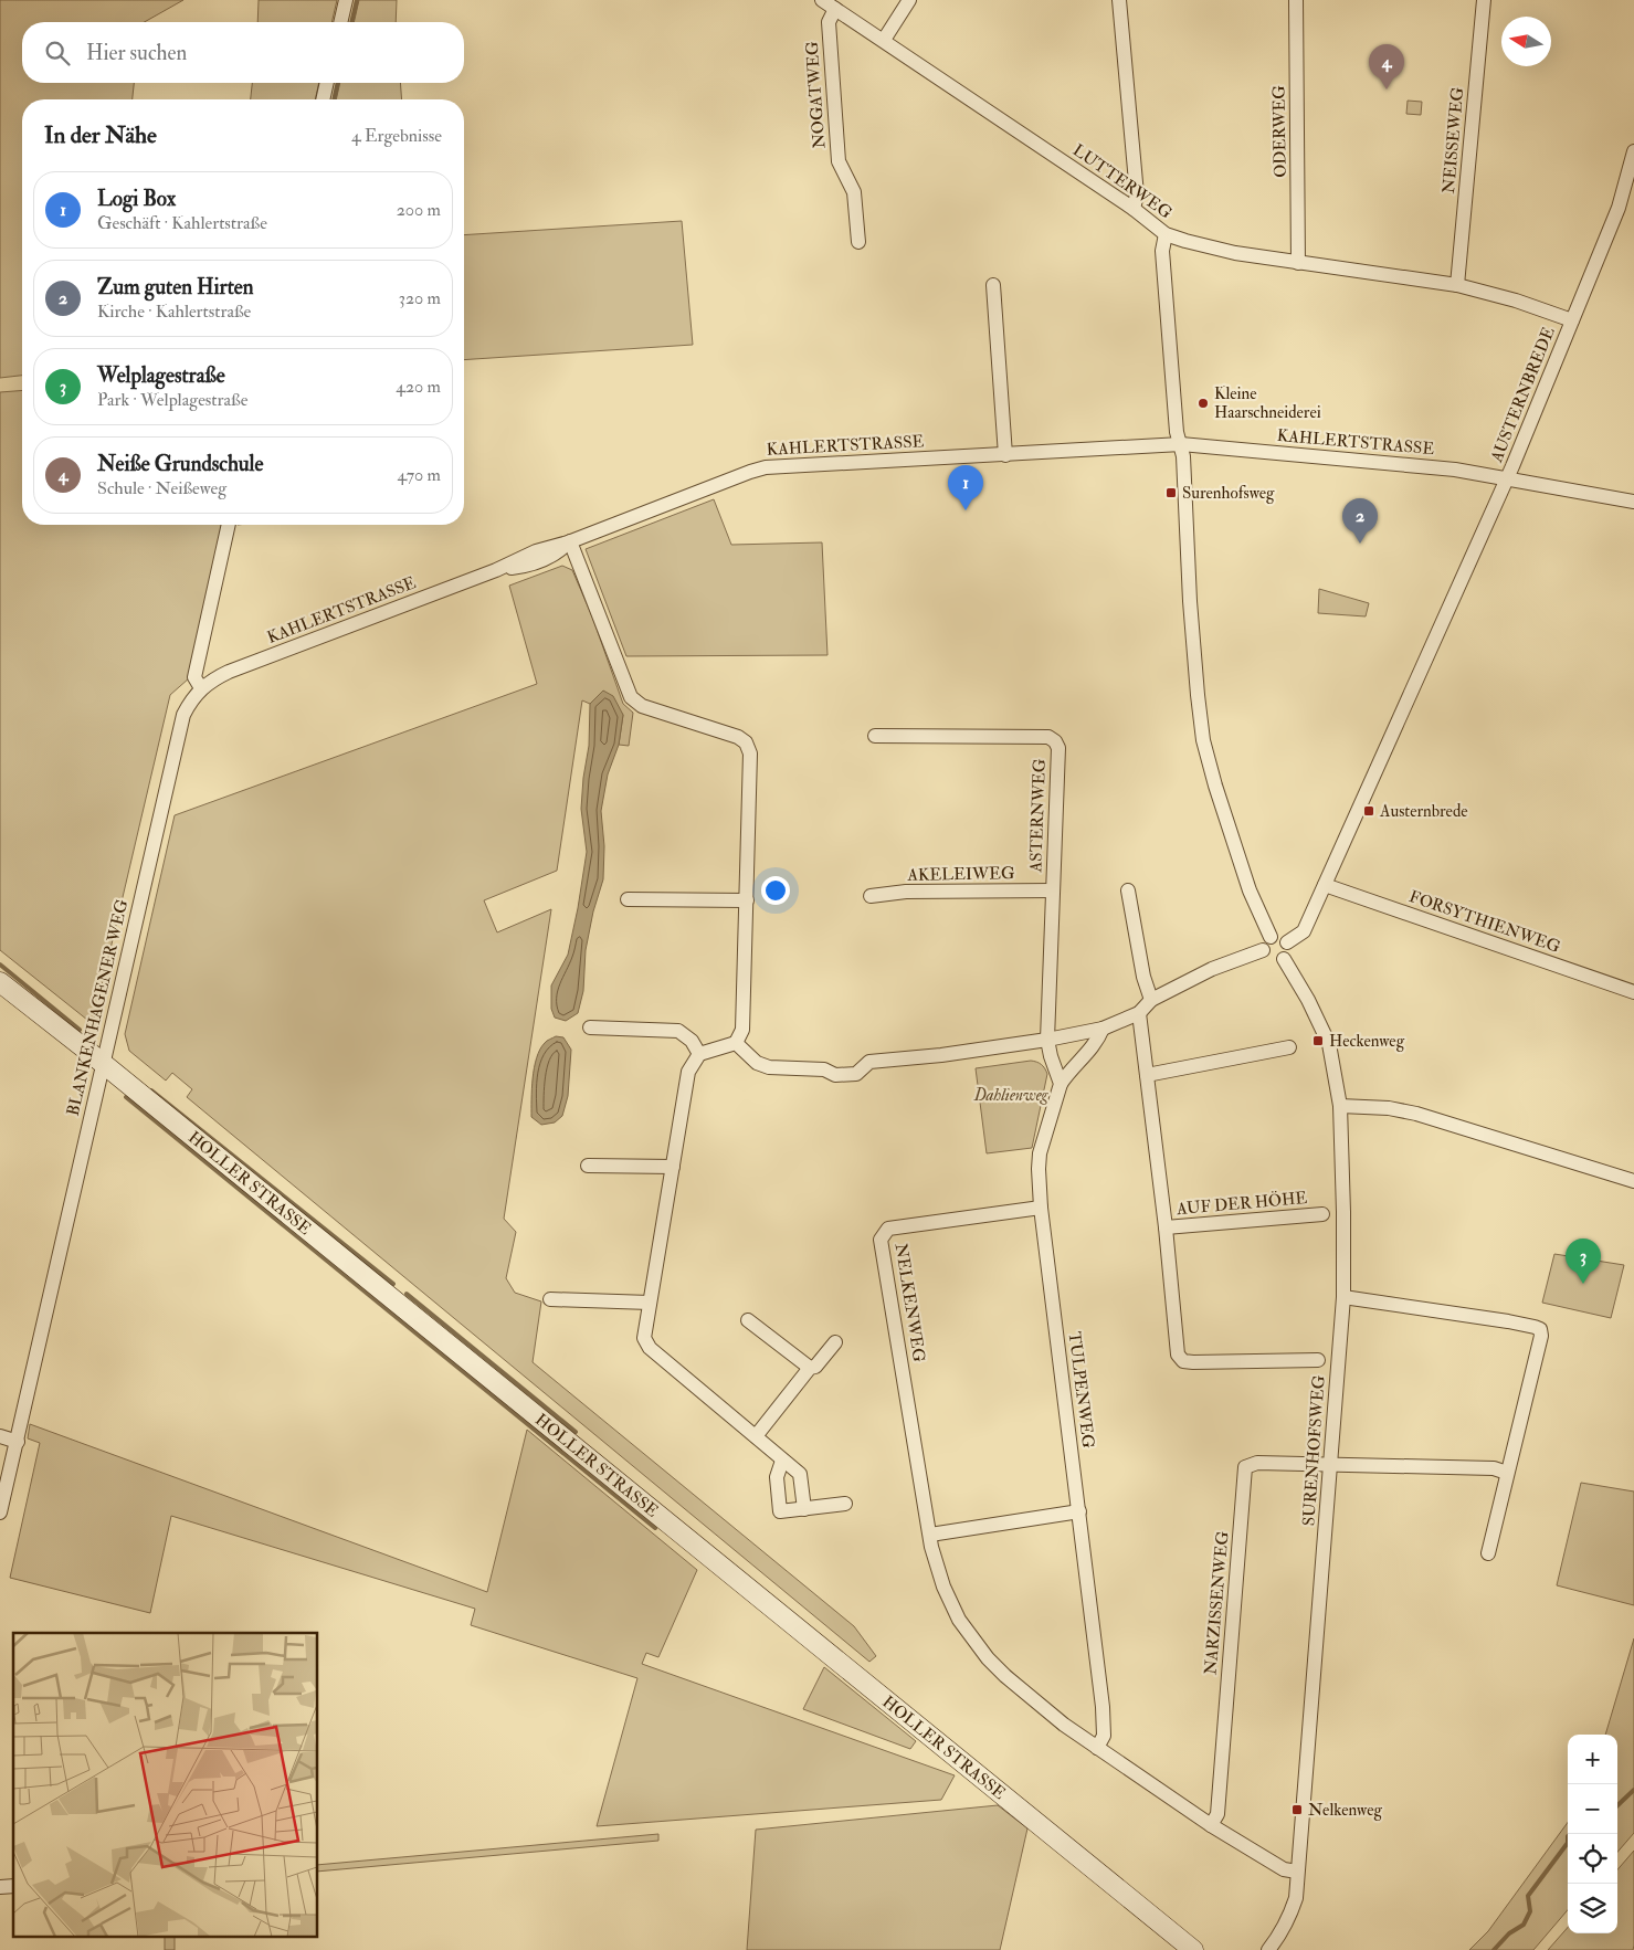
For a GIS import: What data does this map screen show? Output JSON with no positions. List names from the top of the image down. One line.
{"streets":{"street":["NOGATWEG","ODERWEG","NEISSEWEG","LUTTERWEG","AUSTERNBREDE","KAHLERTSTRASSE","ASTERNWEG","AKELEIWEG","FORSYTHIENWEG","BLANKENHAGENER WEG","HOLLER STRASSE","AUF DER HÖHE","NELKENWEG","TULPENWEG","SURENHOFSWEG","NARZISSENWEG"]},"crossings":[["NOGATWEG","LUTTERWEG"],["ODERWEG","LUTTERWEG"],["NEISSEWEG","LUTTERWEG"],["LUTTERWEG","AUSTERNBREDE"],["AUSTERNBREDE","KAHLERTSTRASSE"],["AUSTERNBREDE","FORSYTHIENWEG"],["AUSTERNBREDE","SURENHOFSWEG"],["KAHLERTSTRASSE","BLANKENHAGENER WEG"],["ASTERNWEG","AKELEIWEG"],["BLANKENHAGENER WEG","HOLLER STRASSE"],["NELKENWEG","TULPENWEG"],["NELKENWEG","SURENHOFSWEG"],["NELKENWEG","NARZISSENWEG"],["SURENHOFSWEG","NARZISSENWEG"]],"parks":["Dahlienweg"],"places":{"other":["Kleine Haarschneiderei"],"transit":["Surenhofsweg","Austernbrede","Heckenweg","Nelkenweg"]},"north":"left","page":{"search":"Hier suchen","pins":["4","1","2","3"],"heading":["In der Nähe","4 Ergebnisse"],"list":[{"mark":"1","name":"Logi Box","note":"Geschäft · Kahlertstraße","value":"200 m"},{"mark":"2","name":"Zum guten Hirten","note":"Kirche · Kahlertstraße","value":"320 m"},{"mark":"3","name":"Welplagestraße","note":"Park · Welplagestraße","value":"420 m"},{"mark":"4","name":"Neiße Grundschule","note":"Schule · Neißeweg","value":"470 m"}],"map_buttons":["+","−"]}}
